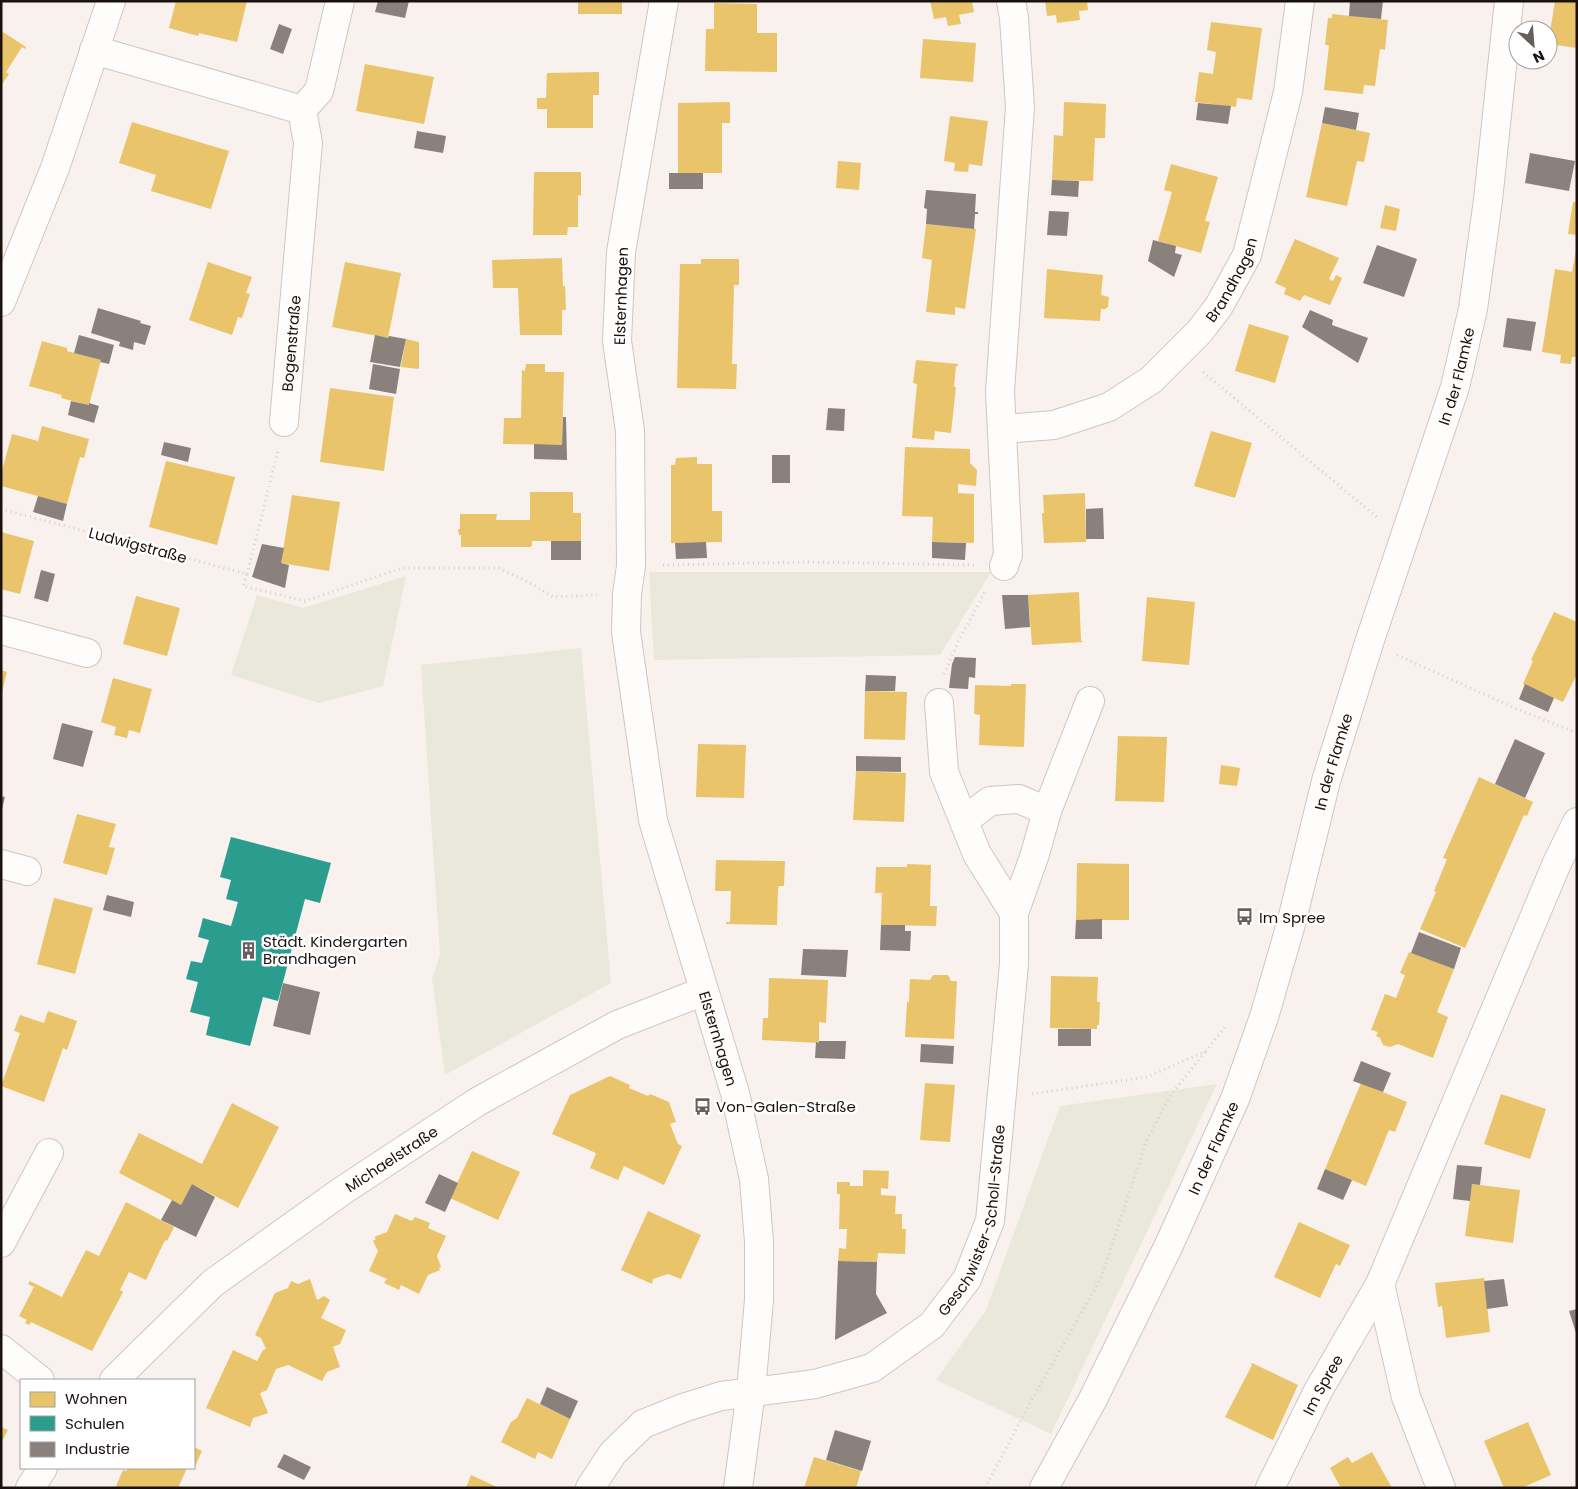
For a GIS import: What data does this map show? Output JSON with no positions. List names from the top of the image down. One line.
{"streets":{"street":["Brandhagen","Elsternhagen","Bogenstraße","In der Flamke","Michaelstraße","Geschwister-Scholl-Straße","Im Spree"],"path":["Ludwigstraße"]},"crossings":[["Elsternhagen","Michaelstraße"],["Elsternhagen","Geschwister-Scholl-Straße"]],"places":{"bus stop":["Im Spree","Von-Galen-Straße"],"building":["Städt. Kindergarten Brandhagen"]},"legend":["Wohnen","Schulen","Industrie"],"north":"bottom right"}
